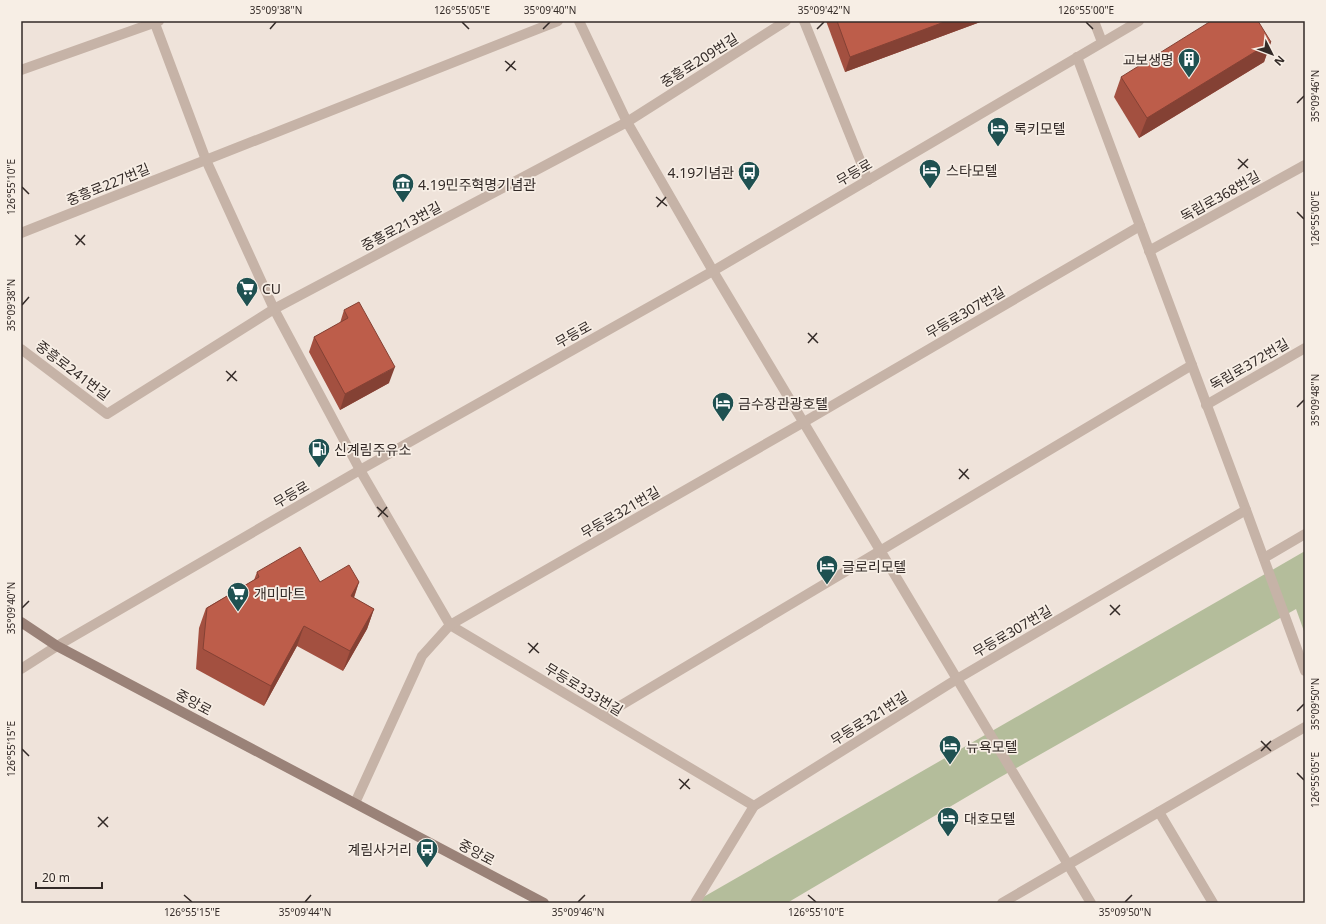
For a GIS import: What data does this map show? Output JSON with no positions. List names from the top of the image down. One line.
{"streets":{"main road":["중앙로"],"street":["중흥로209번길","무등로","중흥로227번길","독립로368번길","중흥로213번길","무등로307번길","독립로372번길","중흥로241번길","무등로321번길","무등로333번길"]},"crossings":[["중흥로209번길","중흥로213번길"],["무등로","무등로333번길"],["무등로","중앙로"],["중흥로213번길","중흥로241번길"],["무등로307번길","무등로321번길"],["무등로321번길","무등로333번길"]],"places":{"building":["교보생명"],"hotel":["록키모텔","스타모텔","금수장관광호텔","글로리모텔","뉴욕모텔","대호모텔"],"bus stop":["4.19기념관","계림사거리"],"museum":["4.19민주혁명기념관"],"supermarket":["CU","개미마트"],"fuel station":["신계림주유소"]},"scale_bar":"20 m","north":"bottom right","coordinates":["35°09'38\"N","126°55'05\"E","35°09'40\"N","35°09'42\"N","126°55'00\"E","35°09'46\"N","126°55'10\"E","35°09'48\"N","35°09'50\"N","126°55'15\"E","35°09'44\"N"]}
